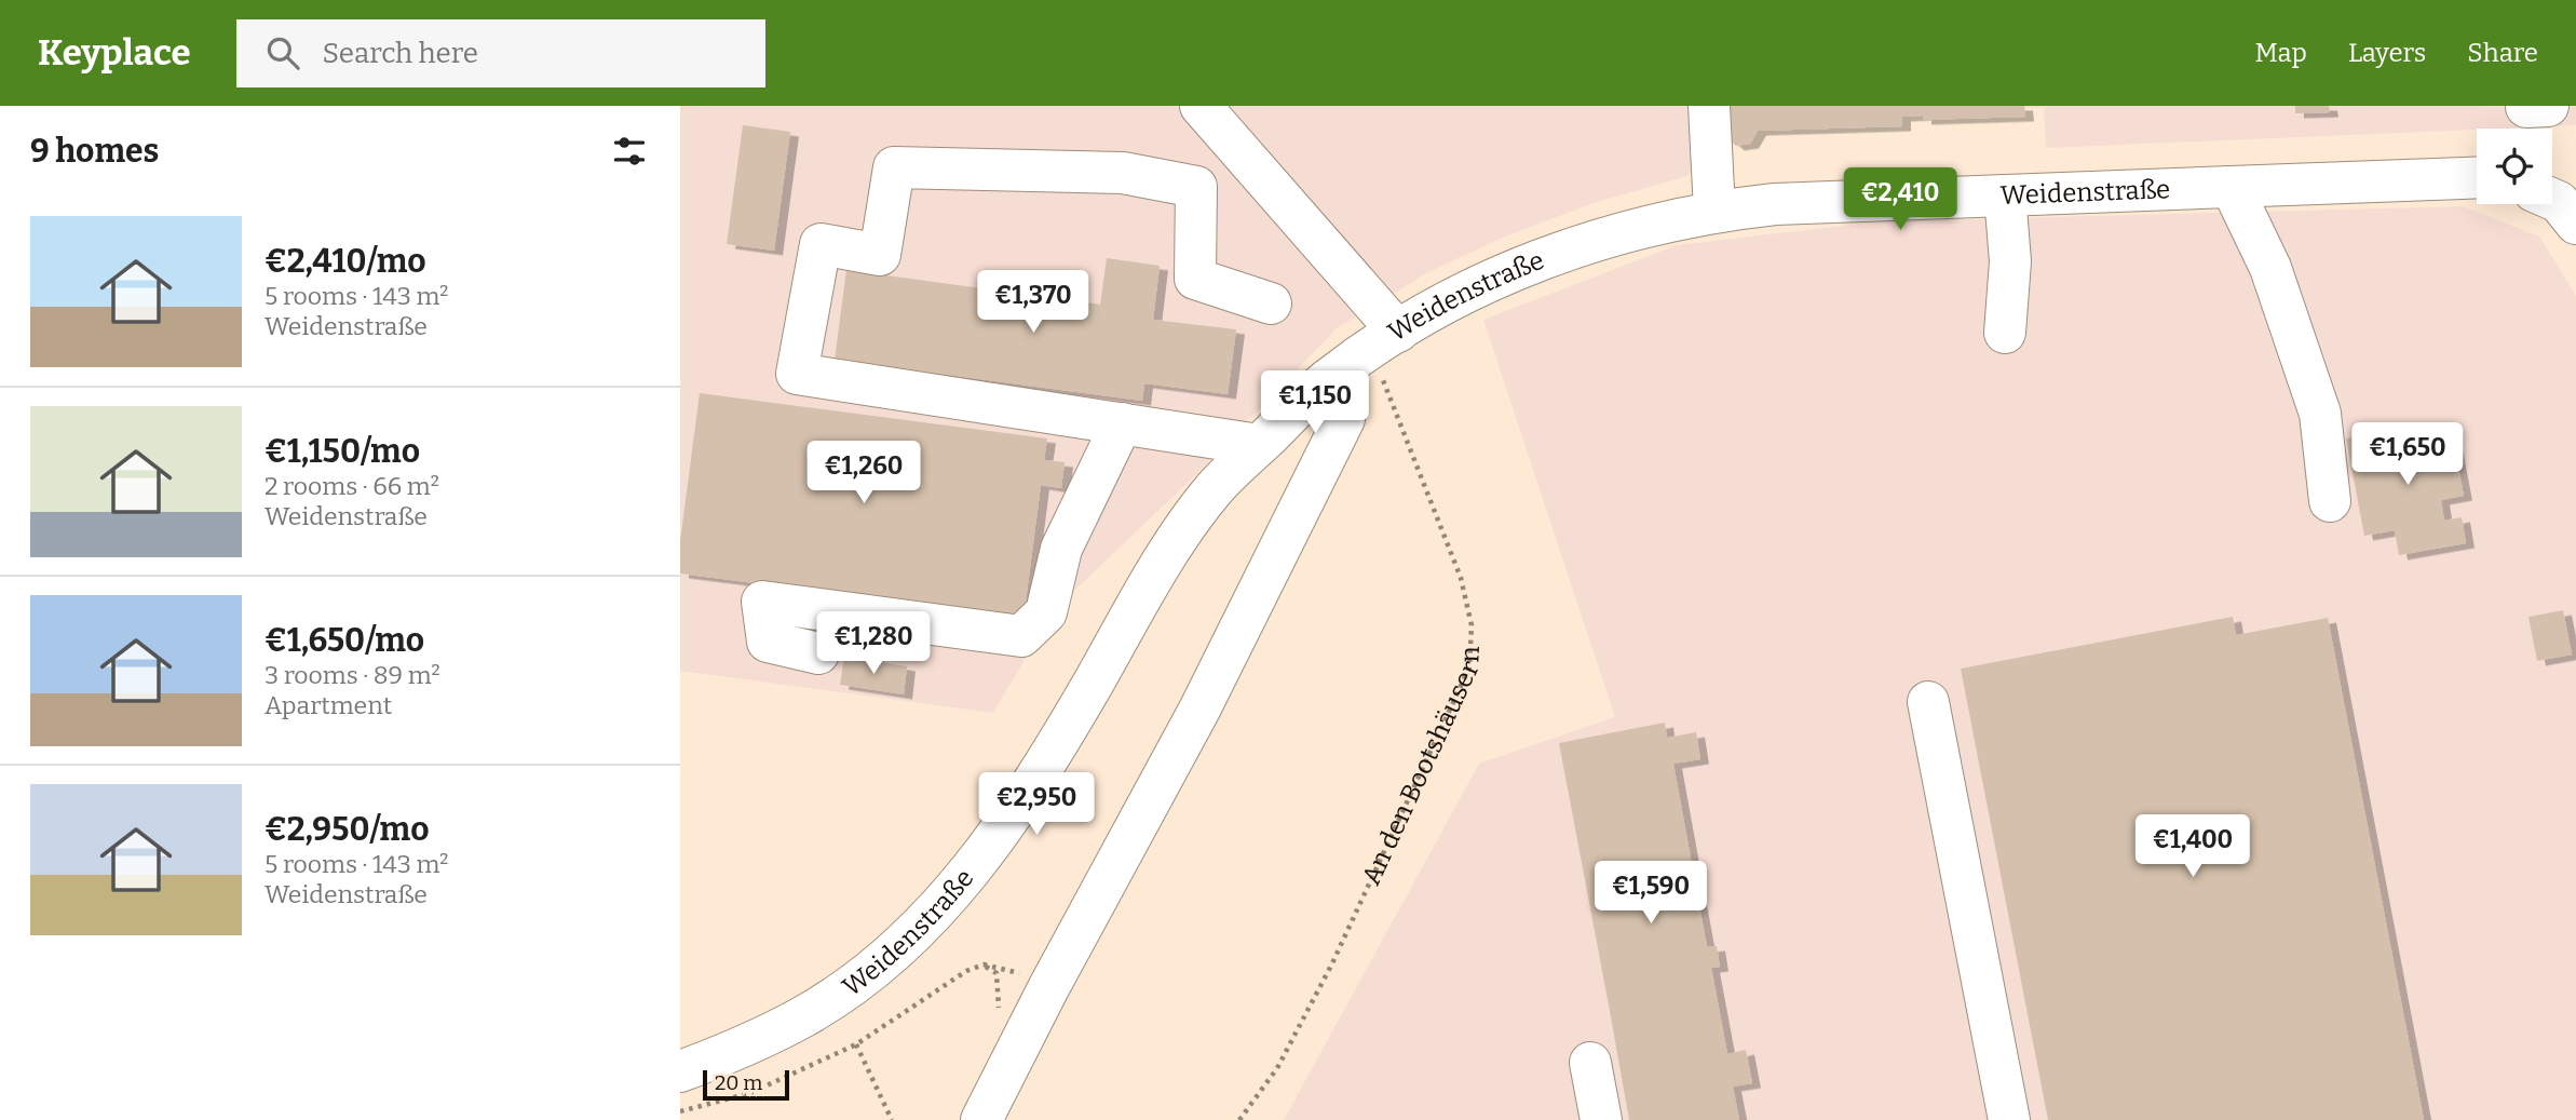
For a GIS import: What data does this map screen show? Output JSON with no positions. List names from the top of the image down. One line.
{"streets":{"street":["Weidenstraße"],"path":["An den Bootshäusern"]},"crossings":[["Weidenstraße","An den Bootshäusern"]],"scale_bar":"20 m","page":{"header":"Keyplace","search":"Search here","nav":["Map","Layers","Share"],"heading":"9 homes","price":["€2,410","€1,370","€1,150","€1,650","€1,260","€1,280","€2,950","€1,400","€1,590"],"list":[{"name":"€2,410/mo","note":"5 rooms · 143 m² · Weidenstraße"},{"name":"€1,150/mo","note":"2 rooms · 66 m² · Weidenstraße"},{"name":"€1,650/mo","note":"3 rooms · 89 m² · Apartment"},{"name":"€2,950/mo","note":"5 rooms · 143 m² · Weidenstraße"}],"scale":"20 m"}}
